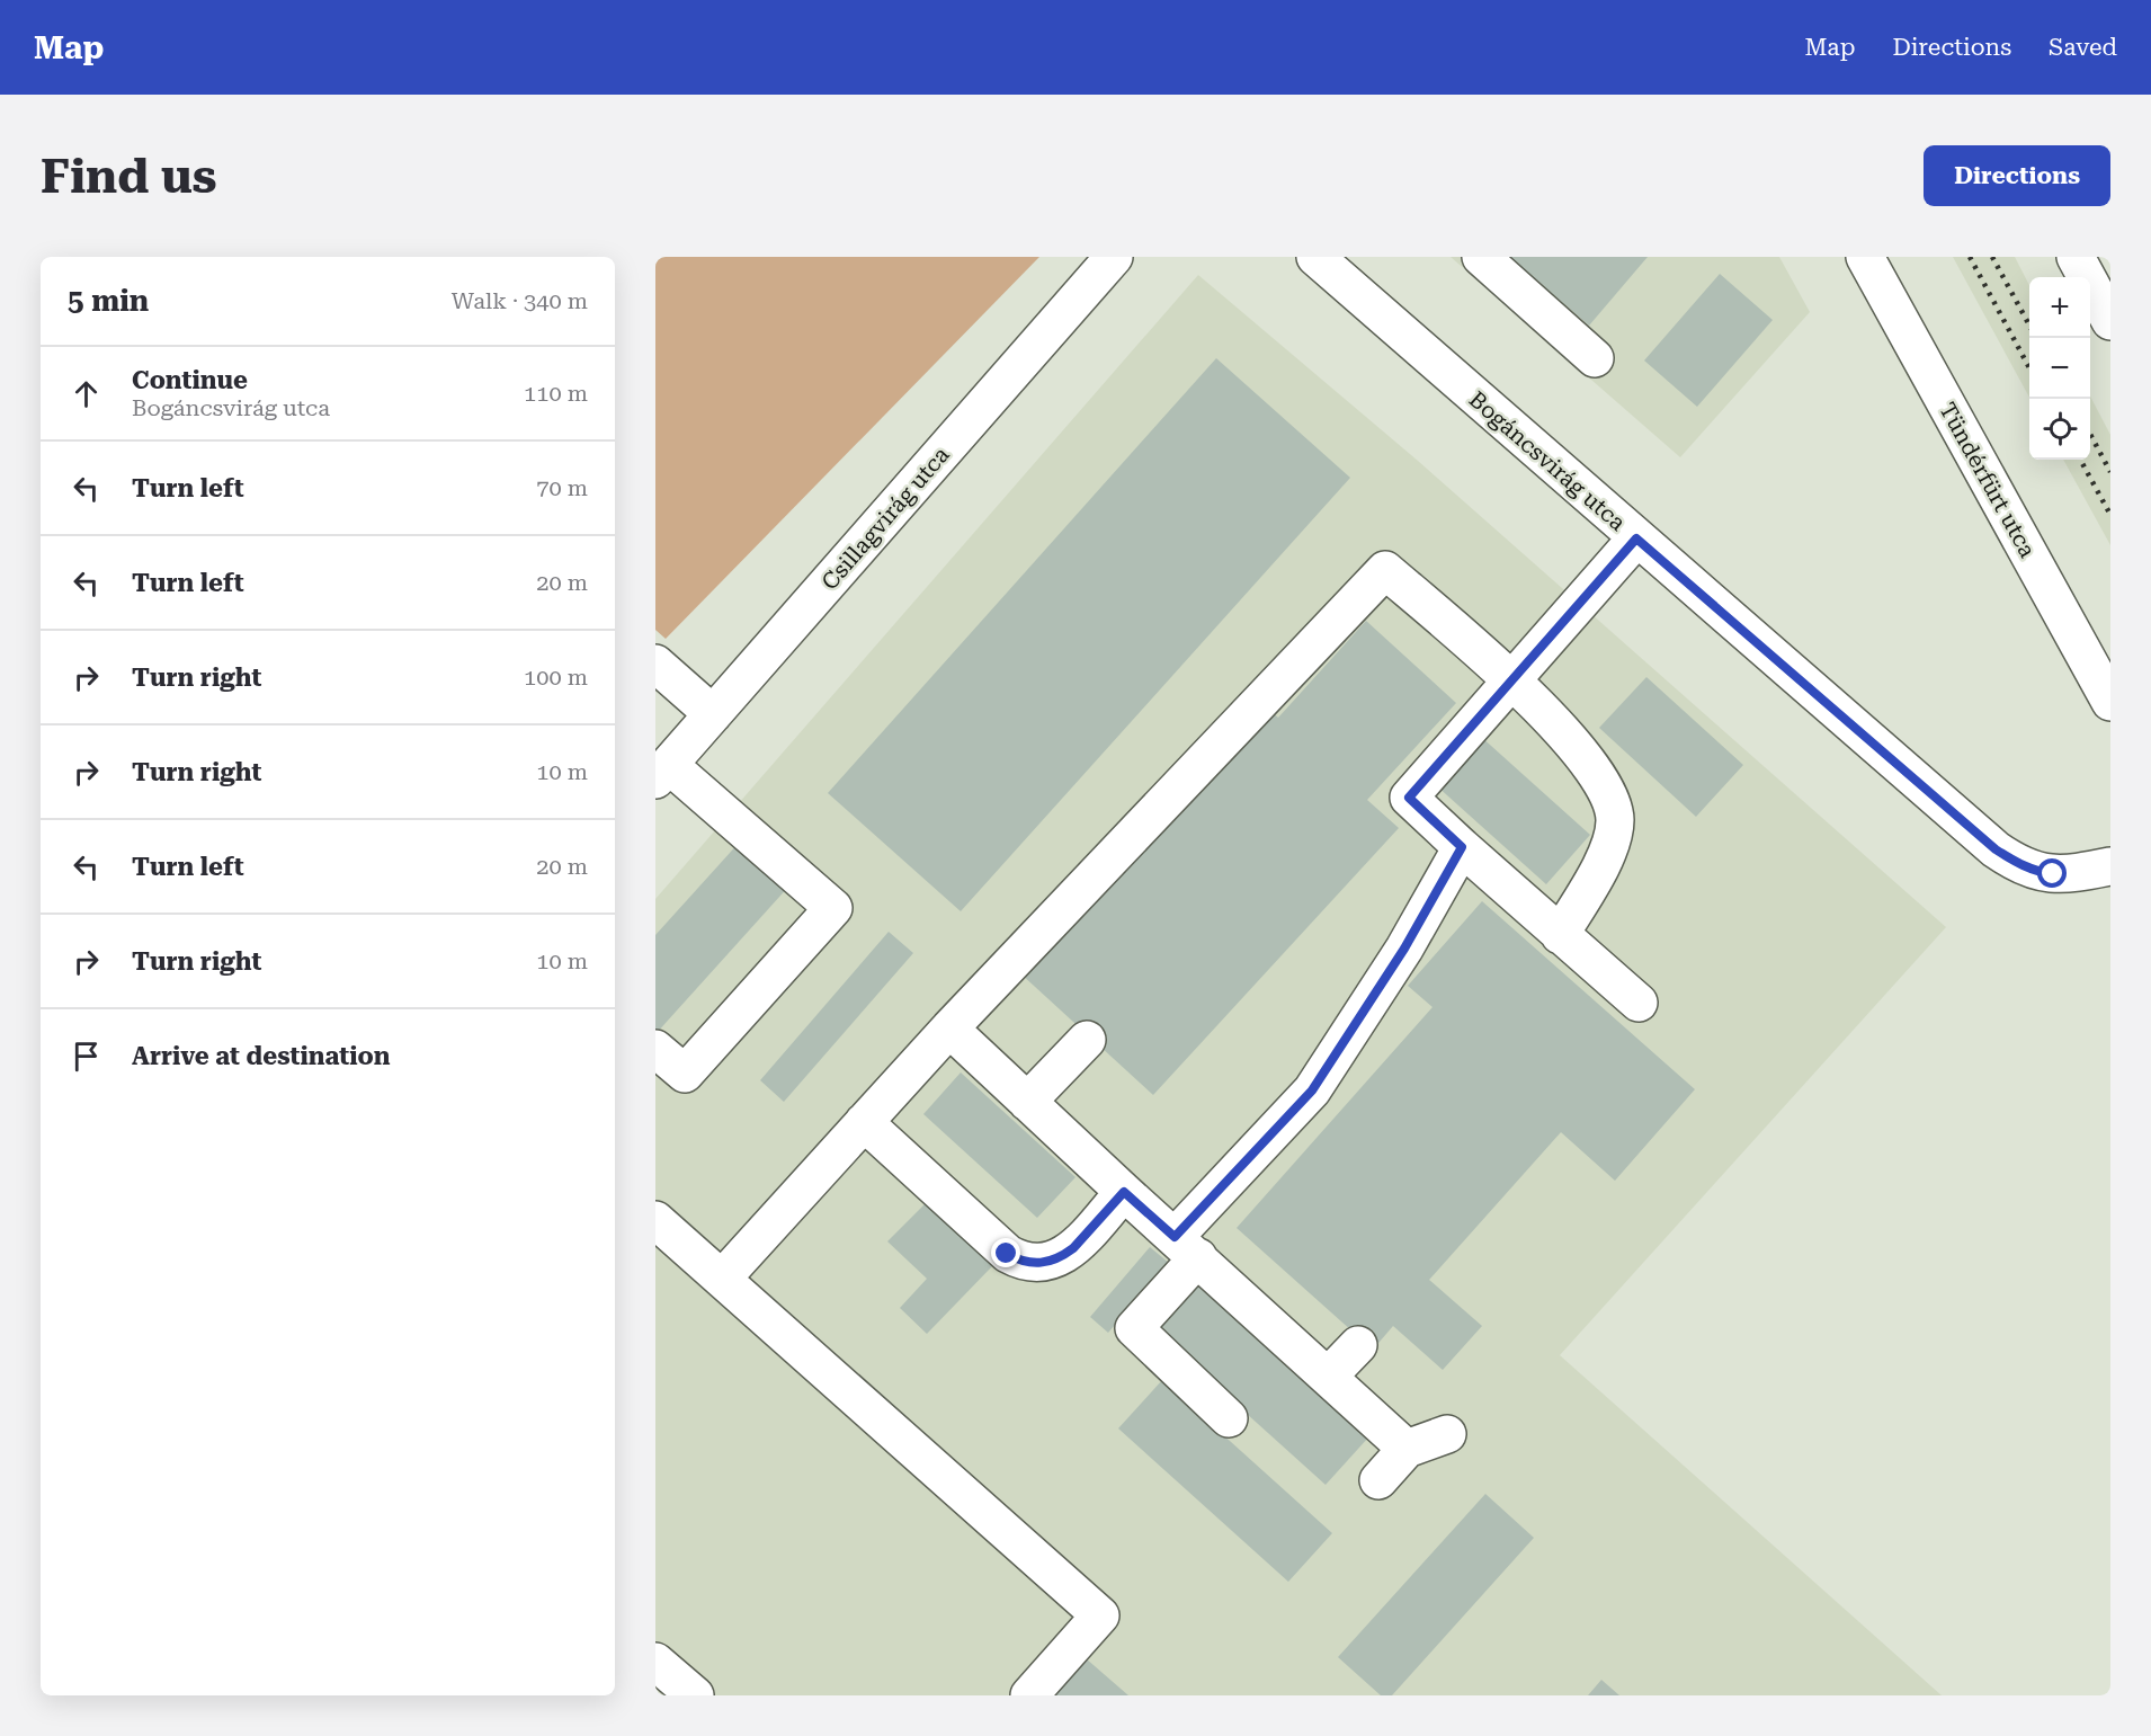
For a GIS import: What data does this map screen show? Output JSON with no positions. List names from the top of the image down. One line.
{"streets":{"street":["Bogáncsvirág utca","Tündérfürt utca","Csillagvirág utca"]},"page":{"header":"Map","nav":["Map","Directions","Saved"],"buttons":"Directions","title":"Find us","heading":["5 min","Walk · 340 m"],"map_buttons":["+","−"],"list":[["Continue","Bogáncsvirág utca","110 m"],["Turn left","70 m"],["Turn left","20 m"],["Turn right","100 m"],["Turn right","10 m"],["Turn left","20 m"],["Turn right","10 m"],"Arrive at destination"]}}
